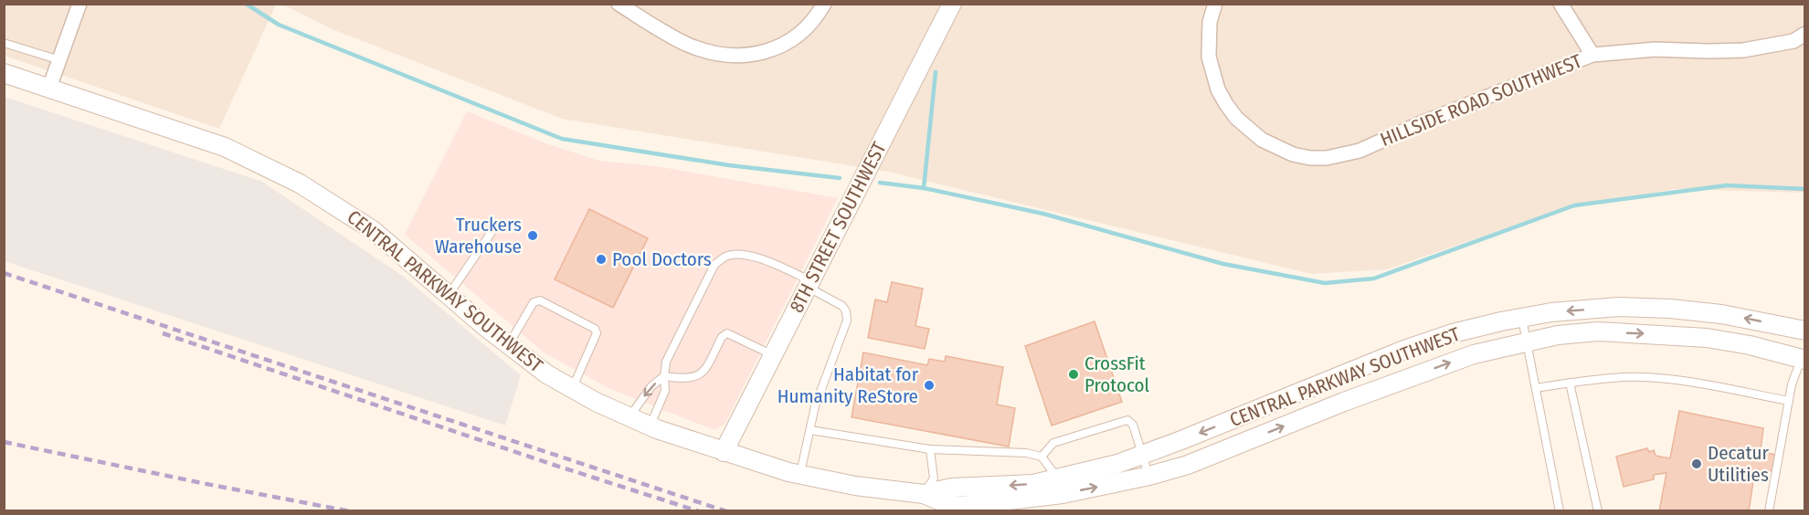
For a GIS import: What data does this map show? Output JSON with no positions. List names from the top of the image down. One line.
{"streets":{"street":["HILLSIDE ROAD SOUTHWEST","8TH STREET SOUTHWEST","CENTRAL PARKWAY SOUTHWEST"]},"crossings":[["8TH STREET SOUTHWEST","CENTRAL PARKWAY SOUTHWEST"]],"places":["Truckers Warehouse","Pool Doctors","CrossFit Protocol","Habitat for Humanity ReStore","Decatur Utilities"]}
